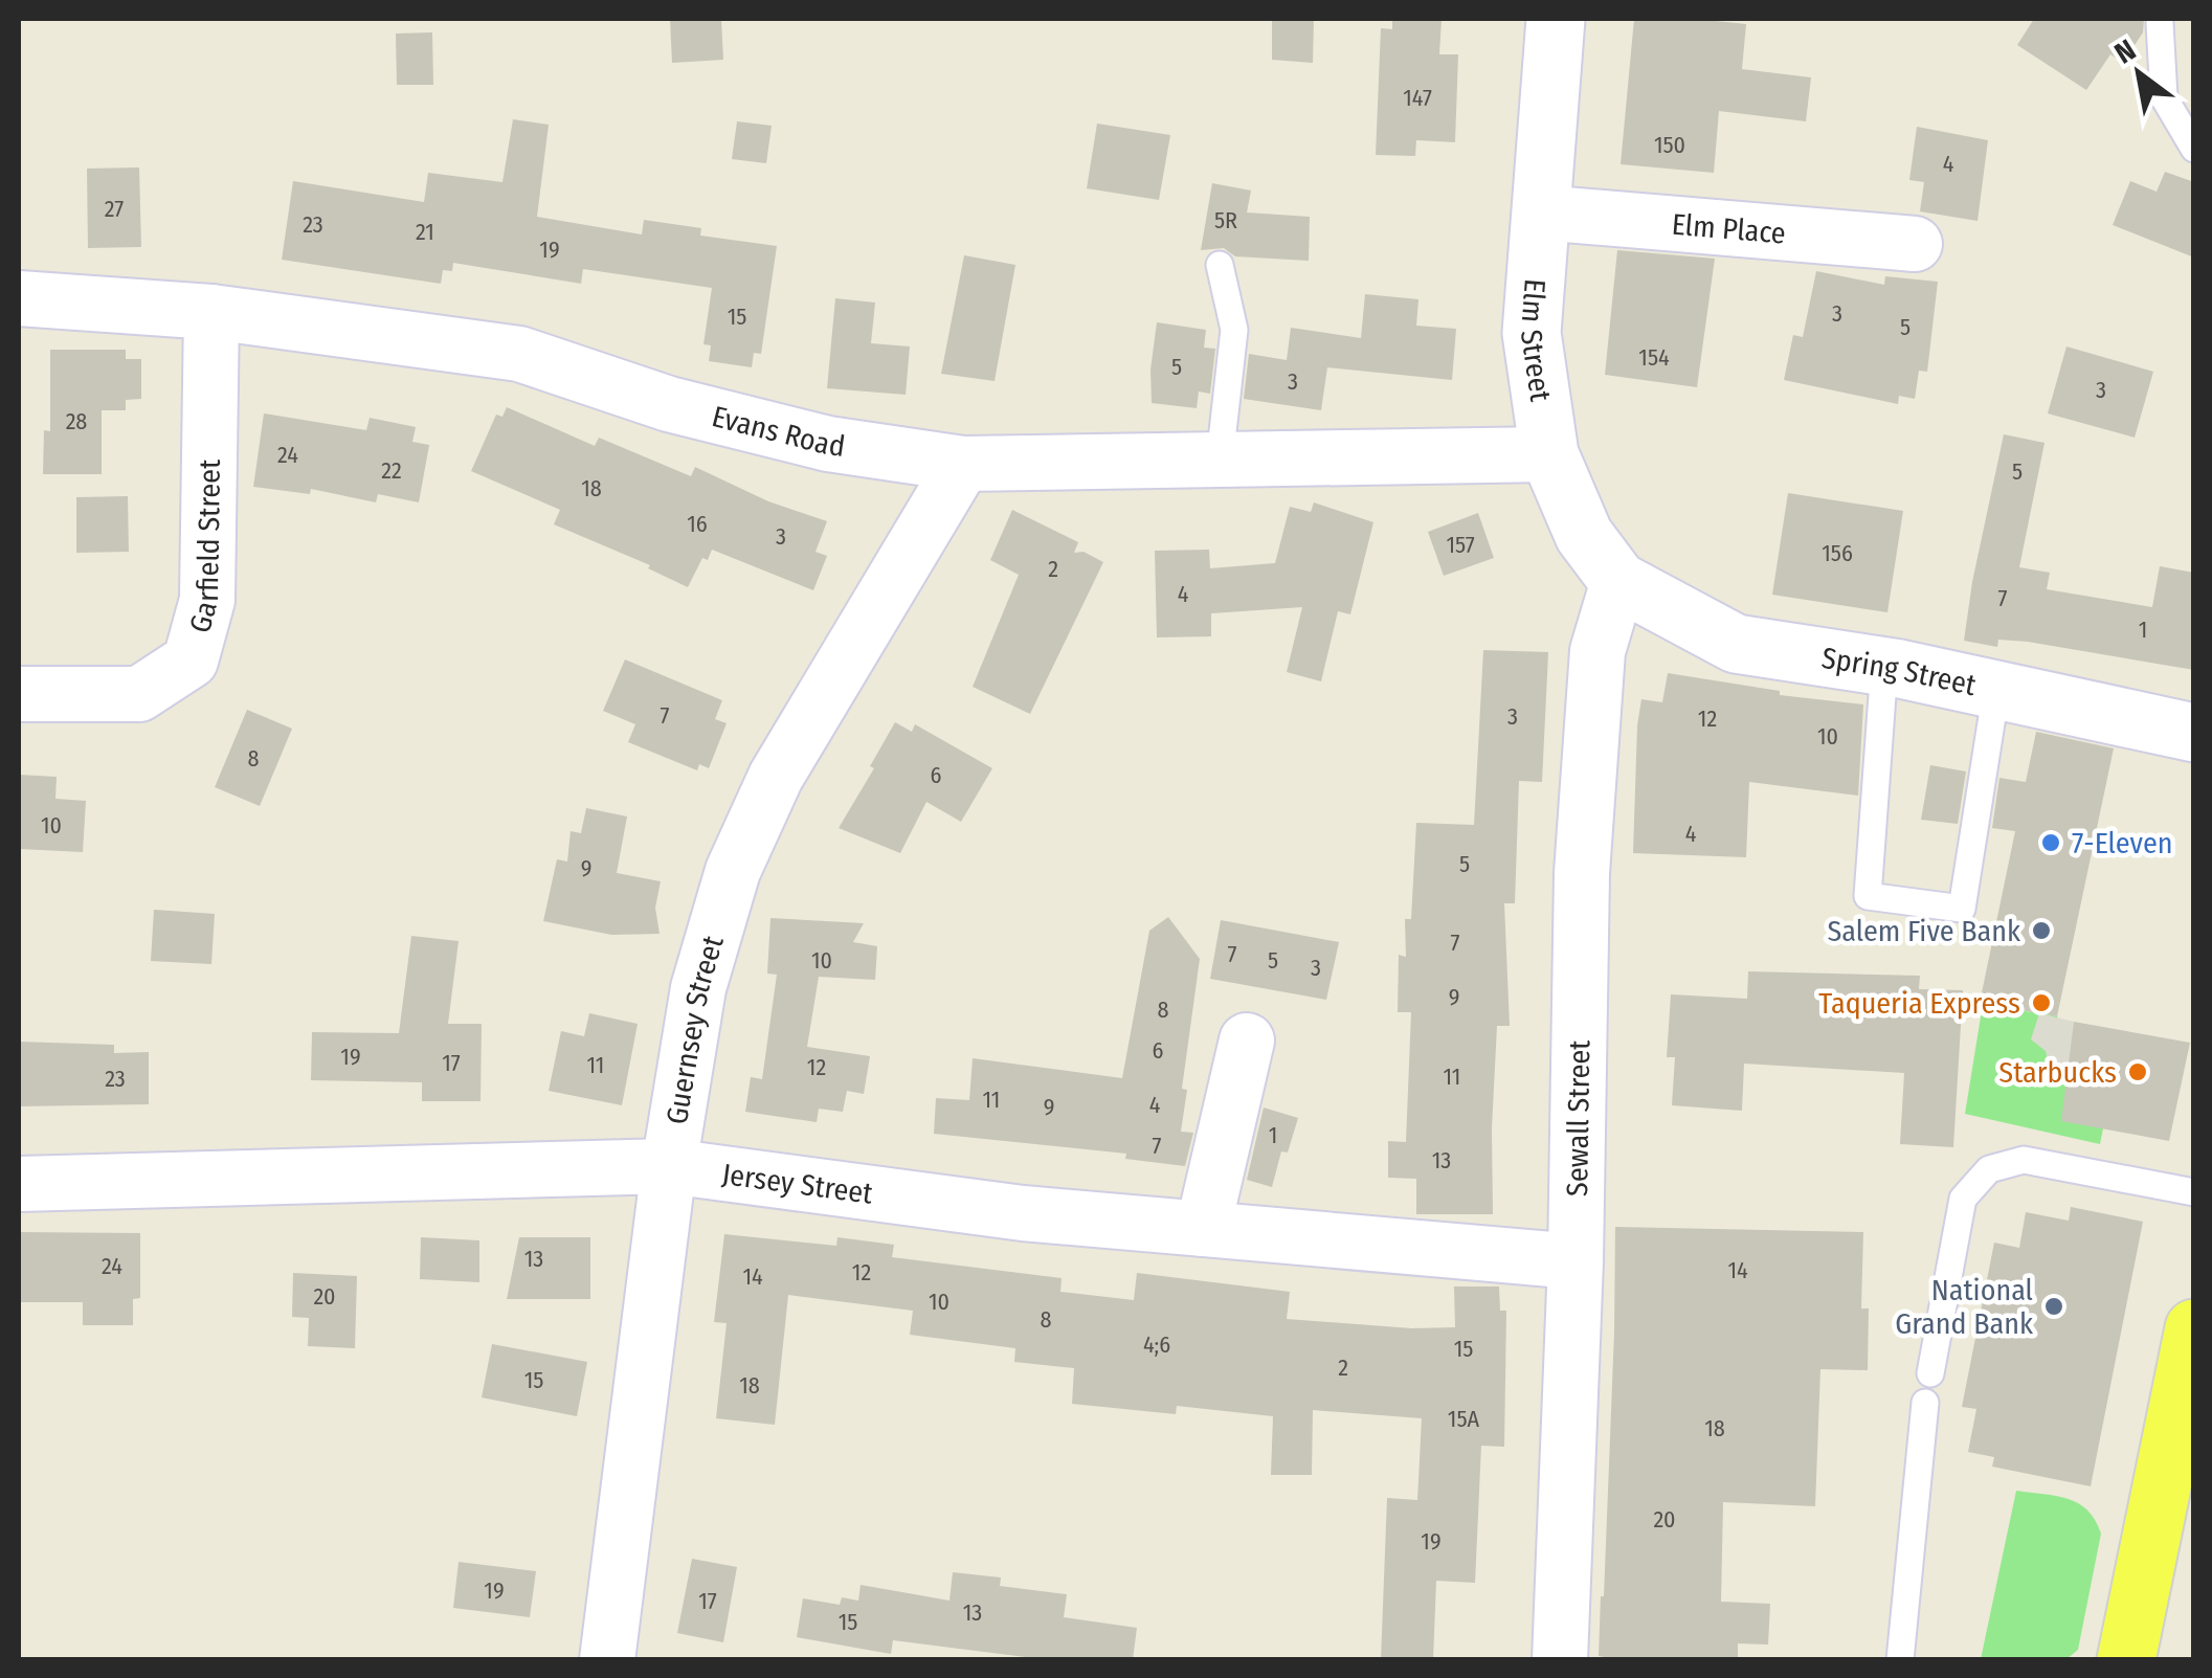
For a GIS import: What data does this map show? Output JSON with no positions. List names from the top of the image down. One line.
{"streets":{"main road":["Elm Street","Spring Street"],"street":["Elm Place","Evans Road","Garfield Street","Guernsey Street","Sewall Street","Jersey Street"]},"crossings":[["Elm Place","Elm Street"],["Elm Street","Evans Road"],["Elm Street","Spring Street"],["Elm Street","Sewall Street"],["Evans Road","Garfield Street"],["Evans Road","Guernsey Street"],["Spring Street","Sewall Street"],["Guernsey Street","Jersey Street"],["Sewall Street","Jersey Street"]],"places":["7-Eleven","Salem Five Bank","Taqueria Express","Starbucks","National Grand Bank"],"house_numbers":["147","150","4","27","5R","23","21","19","3","15","5","154","5","3","3","28","24","22","5","18","16","3","157","156","2","4","7","1","7","3","12","10","8","6","10","4","5","9","7","7","10","5","3","9","8","6","19","17","11","12","11","23","11","4","9","1","7","13","13","24","14","12","14","20","10","8","4;6","15","2","15","18","15A","18","20","19","19","17","13","15"],"north":"top left"}
